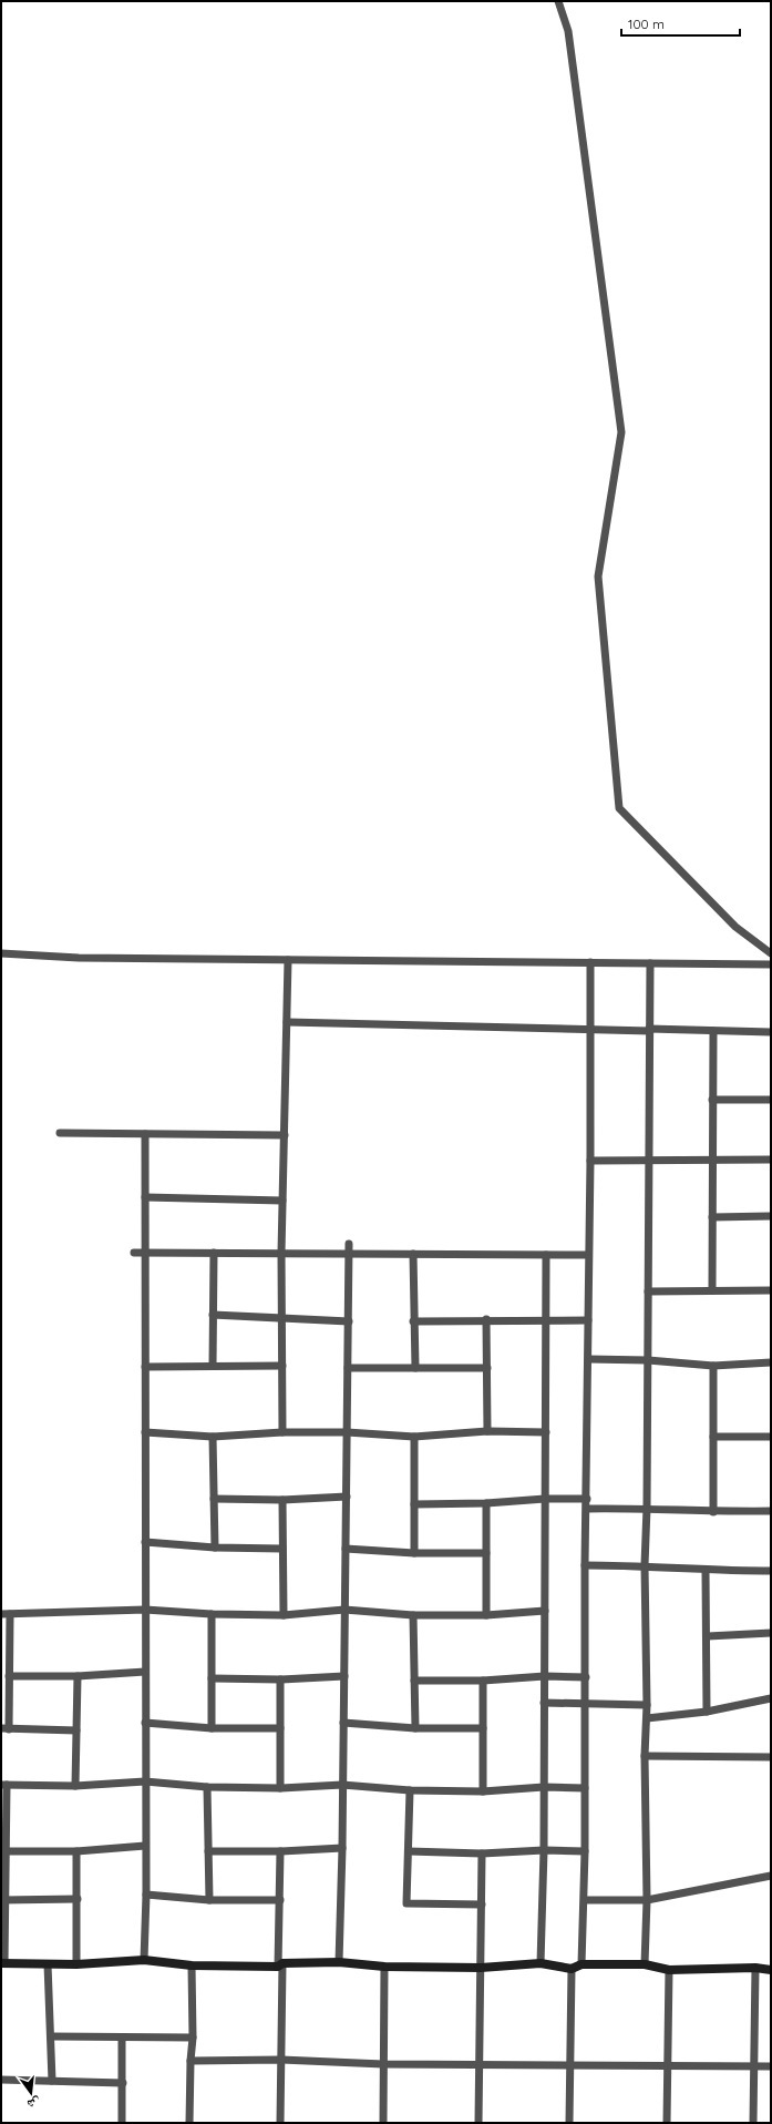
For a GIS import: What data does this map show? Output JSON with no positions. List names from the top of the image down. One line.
{"scale_bar":"100 m","north":"bottom"}
